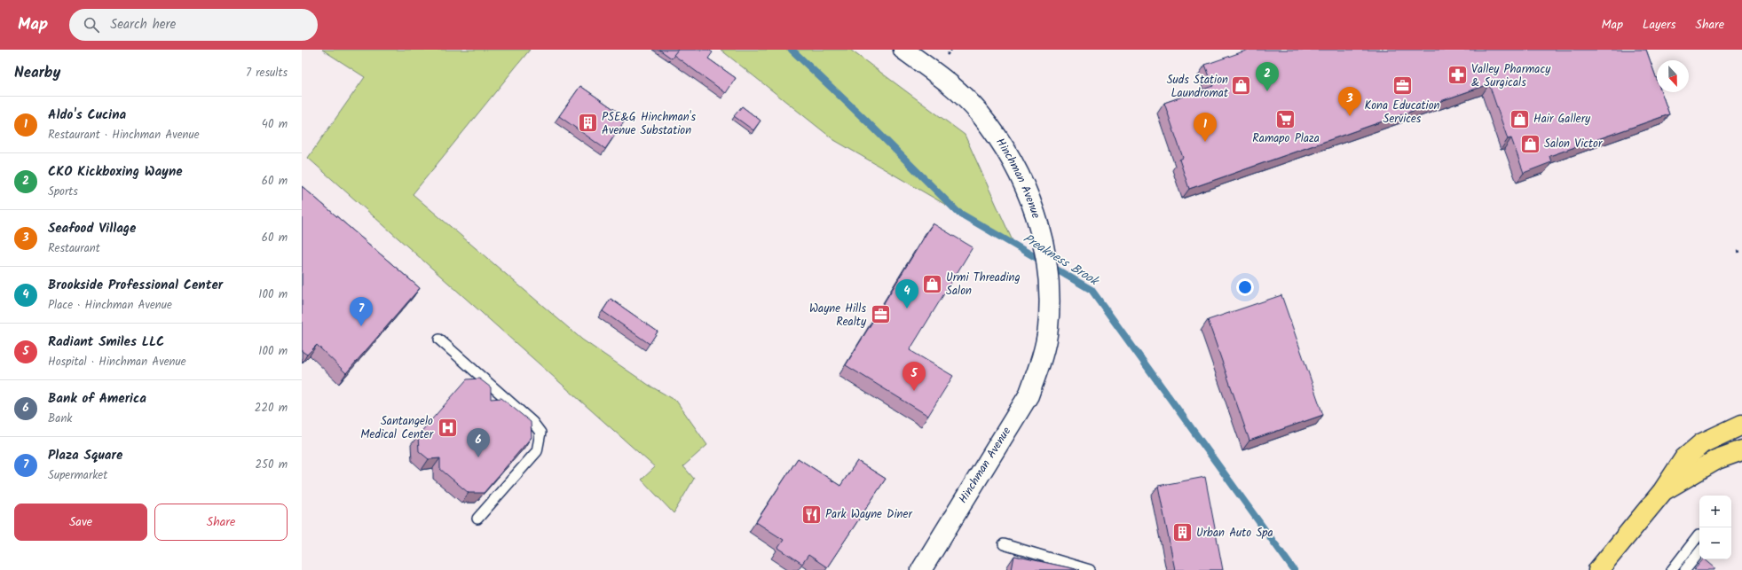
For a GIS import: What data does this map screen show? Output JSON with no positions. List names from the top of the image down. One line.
{"streets":{"street":["Hinchman Avenue"]},"water":["Preakness Brook"],"places":{"pharmacy":["Valley Pharmacy & Surgicals"],"shop":["Suds Station Laundromat","Hair Gallery","Salon Victor","Urmi Threading Salon"],"office":["Kona Education Services","Wayne Hills Realty"],"supermarket":["Ramapo Plaza"],"building":["PSE&G Hinchman's Avenue Substation","Urban Auto Spa"],"hospital":["Santangelo Medical Center"],"restaurant":["Park Wayne Diner"]},"north":"bottom","page":{"header":"Map","search":"Search here","nav":["Map","Layers","Share"],"heading":["Nearby","7 results"],"pins":["2","3","1","4","7","5","6"],"list":[{"mark":"1","name":"Aldo's Cucina","note":"Restaurant · Hinchman Avenue","value":"40 m"},{"mark":"2","name":"CKO Kickboxing Wayne","note":"Sports","value":"60 m"},{"mark":"3","name":"Seafood Village","note":"Restaurant","value":"60 m"},{"mark":"4","name":"Brookside Professional Center","note":"Place · Hinchman Avenue","value":"100 m"},{"mark":"5","name":"Radiant Smiles LLC","note":"Hospital · Hinchman Avenue","value":"100 m"},{"mark":"6","name":"Bank of America","note":"Bank","value":"220 m"},{"mark":"7","name":"Plaza Square","note":"Supermarket","value":"250 m"}],"buttons":["Save","Share"],"map_buttons":["+","−"]}}
